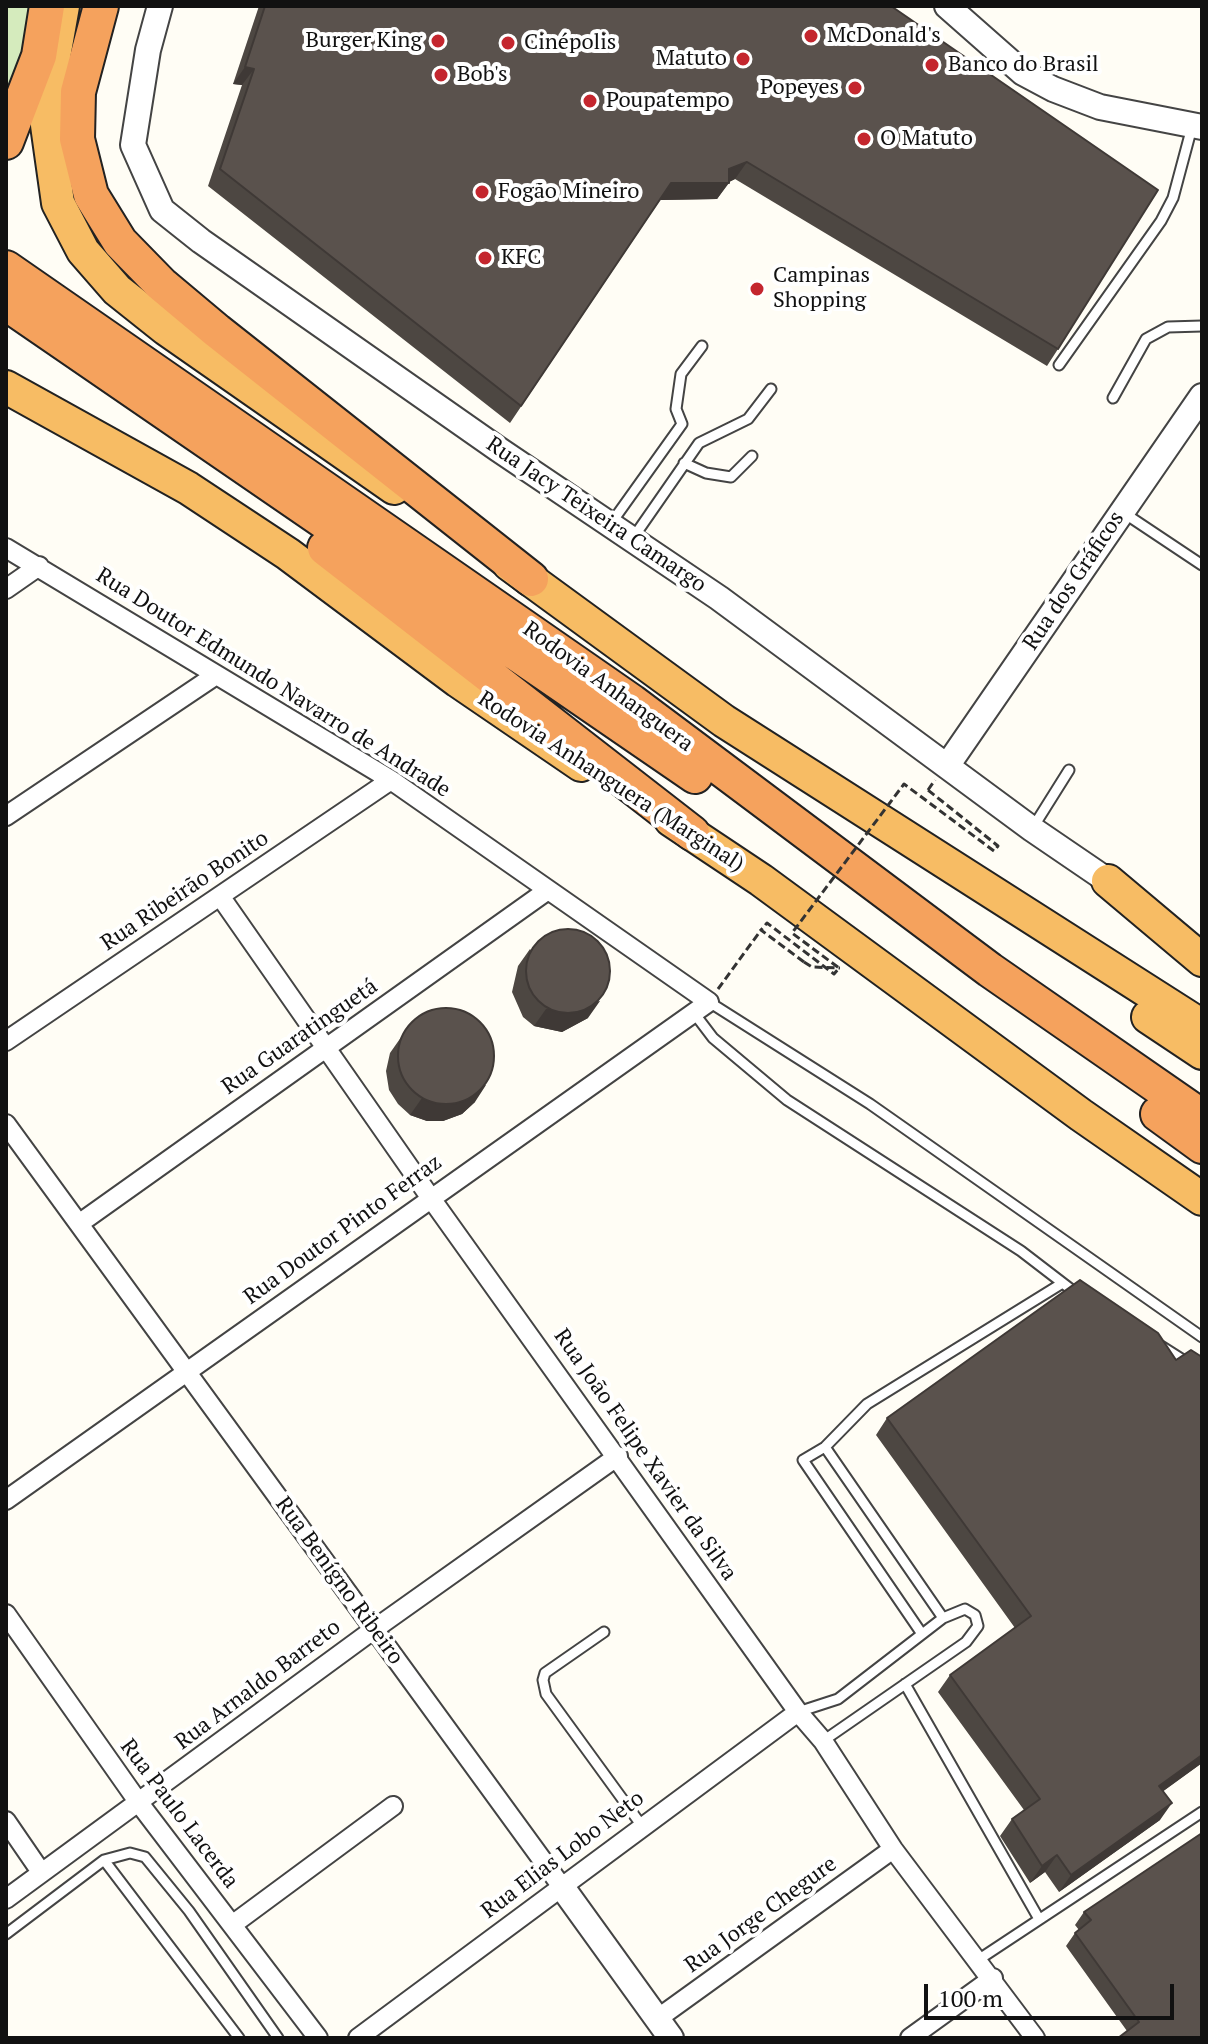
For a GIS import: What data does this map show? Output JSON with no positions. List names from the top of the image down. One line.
{"streets":{"highway":["Rodovia Anhanguera","Rodovia Anhanguera (Marginal)"],"street":["Rua Jacy Teixeira Camargo","Rua dos Gráficos","Rua Doutor Edmundo Navarro de Andrade","Rua Ribeirão Bonito","Rua Guaratinguetá","Rua Doutor Pinto Ferraz","Rua João Felipe Xavier da Silva","Rua Benígno Ribeiro","Rua Arnaldo Barreto","Rua Paulo Lacerda","Rua Elias Lobo Neto","Rua Jorge Chegure"]},"crossings":[["Rua Jacy Teixeira Camargo","Rua dos Gráficos"],["Rua Doutor Edmundo Navarro de Andrade","Rua Ribeirão Bonito"],["Rua Doutor Edmundo Navarro de Andrade","Rua Guaratinguetá"],["Rua Doutor Edmundo Navarro de Andrade","Rua Doutor Pinto Ferraz"],["Rua Ribeirão Bonito","Rua João Felipe Xavier da Silva"],["Rua Guaratinguetá","Rua João Felipe Xavier da Silva"],["Rua Guaratinguetá","Rua Benígno Ribeiro"],["Rua Doutor Pinto Ferraz","Rua João Felipe Xavier da Silva"],["Rua Doutor Pinto Ferraz","Rua Benígno Ribeiro"],["Rua João Felipe Xavier da Silva","Rua Arnaldo Barreto"],["Rua João Felipe Xavier da Silva","Rua Elias Lobo Neto"],["Rua João Felipe Xavier da Silva","Rua Jorge Chegure"],["Rua Benígno Ribeiro","Rua Arnaldo Barreto"],["Rua Benígno Ribeiro","Rua Elias Lobo Neto"],["Rua Benígno Ribeiro","Rua Jorge Chegure"],["Rua Arnaldo Barreto","Rua Paulo Lacerda"]],"places":["McDonald's","Burger King","Cinépolis","Matuto","Banco do Brasil","Bob's","Popeyes","Poupatempo","O Matuto","Fogão Mineiro","KFC","Campinas Shopping"],"scale_bar":"100 m"}
